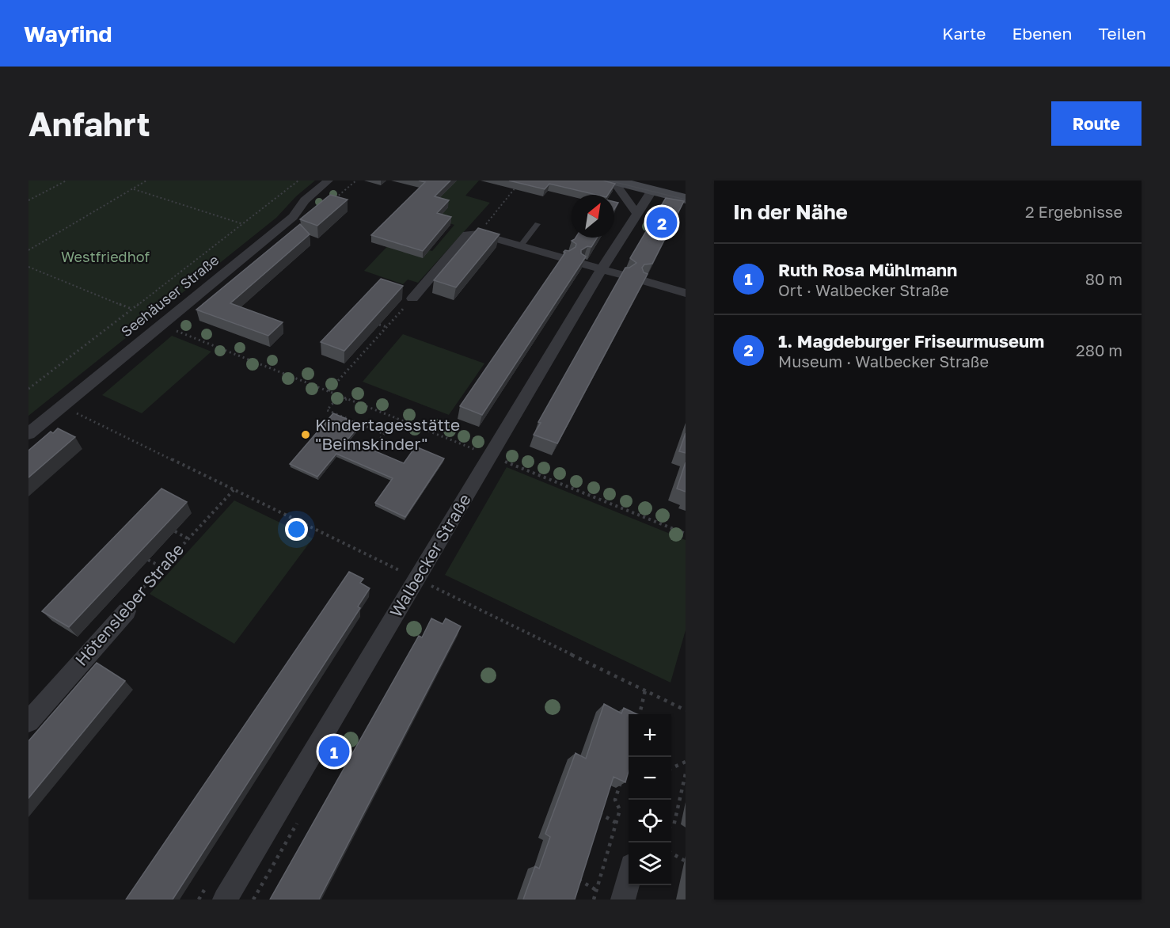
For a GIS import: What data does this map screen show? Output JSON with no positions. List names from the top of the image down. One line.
{"streets":{"street":["Seehäuser Straße","Walbecker Straße","Hötensleber Straße"]},"parks":["Westfriedhof"],"places":["Kindertagesstätte \"Beimskinder\""],"north":"top right","page":{"header":"Wayfind","nav":["Karte","Ebenen","Teilen"],"buttons":"Route","title":"Anfahrt","heading":["In der Nähe","2 Ergebnisse"],"pins":["2","1"],"list":[{"mark":"1","name":"Ruth Rosa Mühlmann","note":"Ort · Walbecker Straße","value":"80 m"},{"mark":"2","name":"1. Magdeburger Friseurmuseum","note":"Museum · Walbecker Straße","value":"280 m"}],"map_buttons":["+","−"]}}
